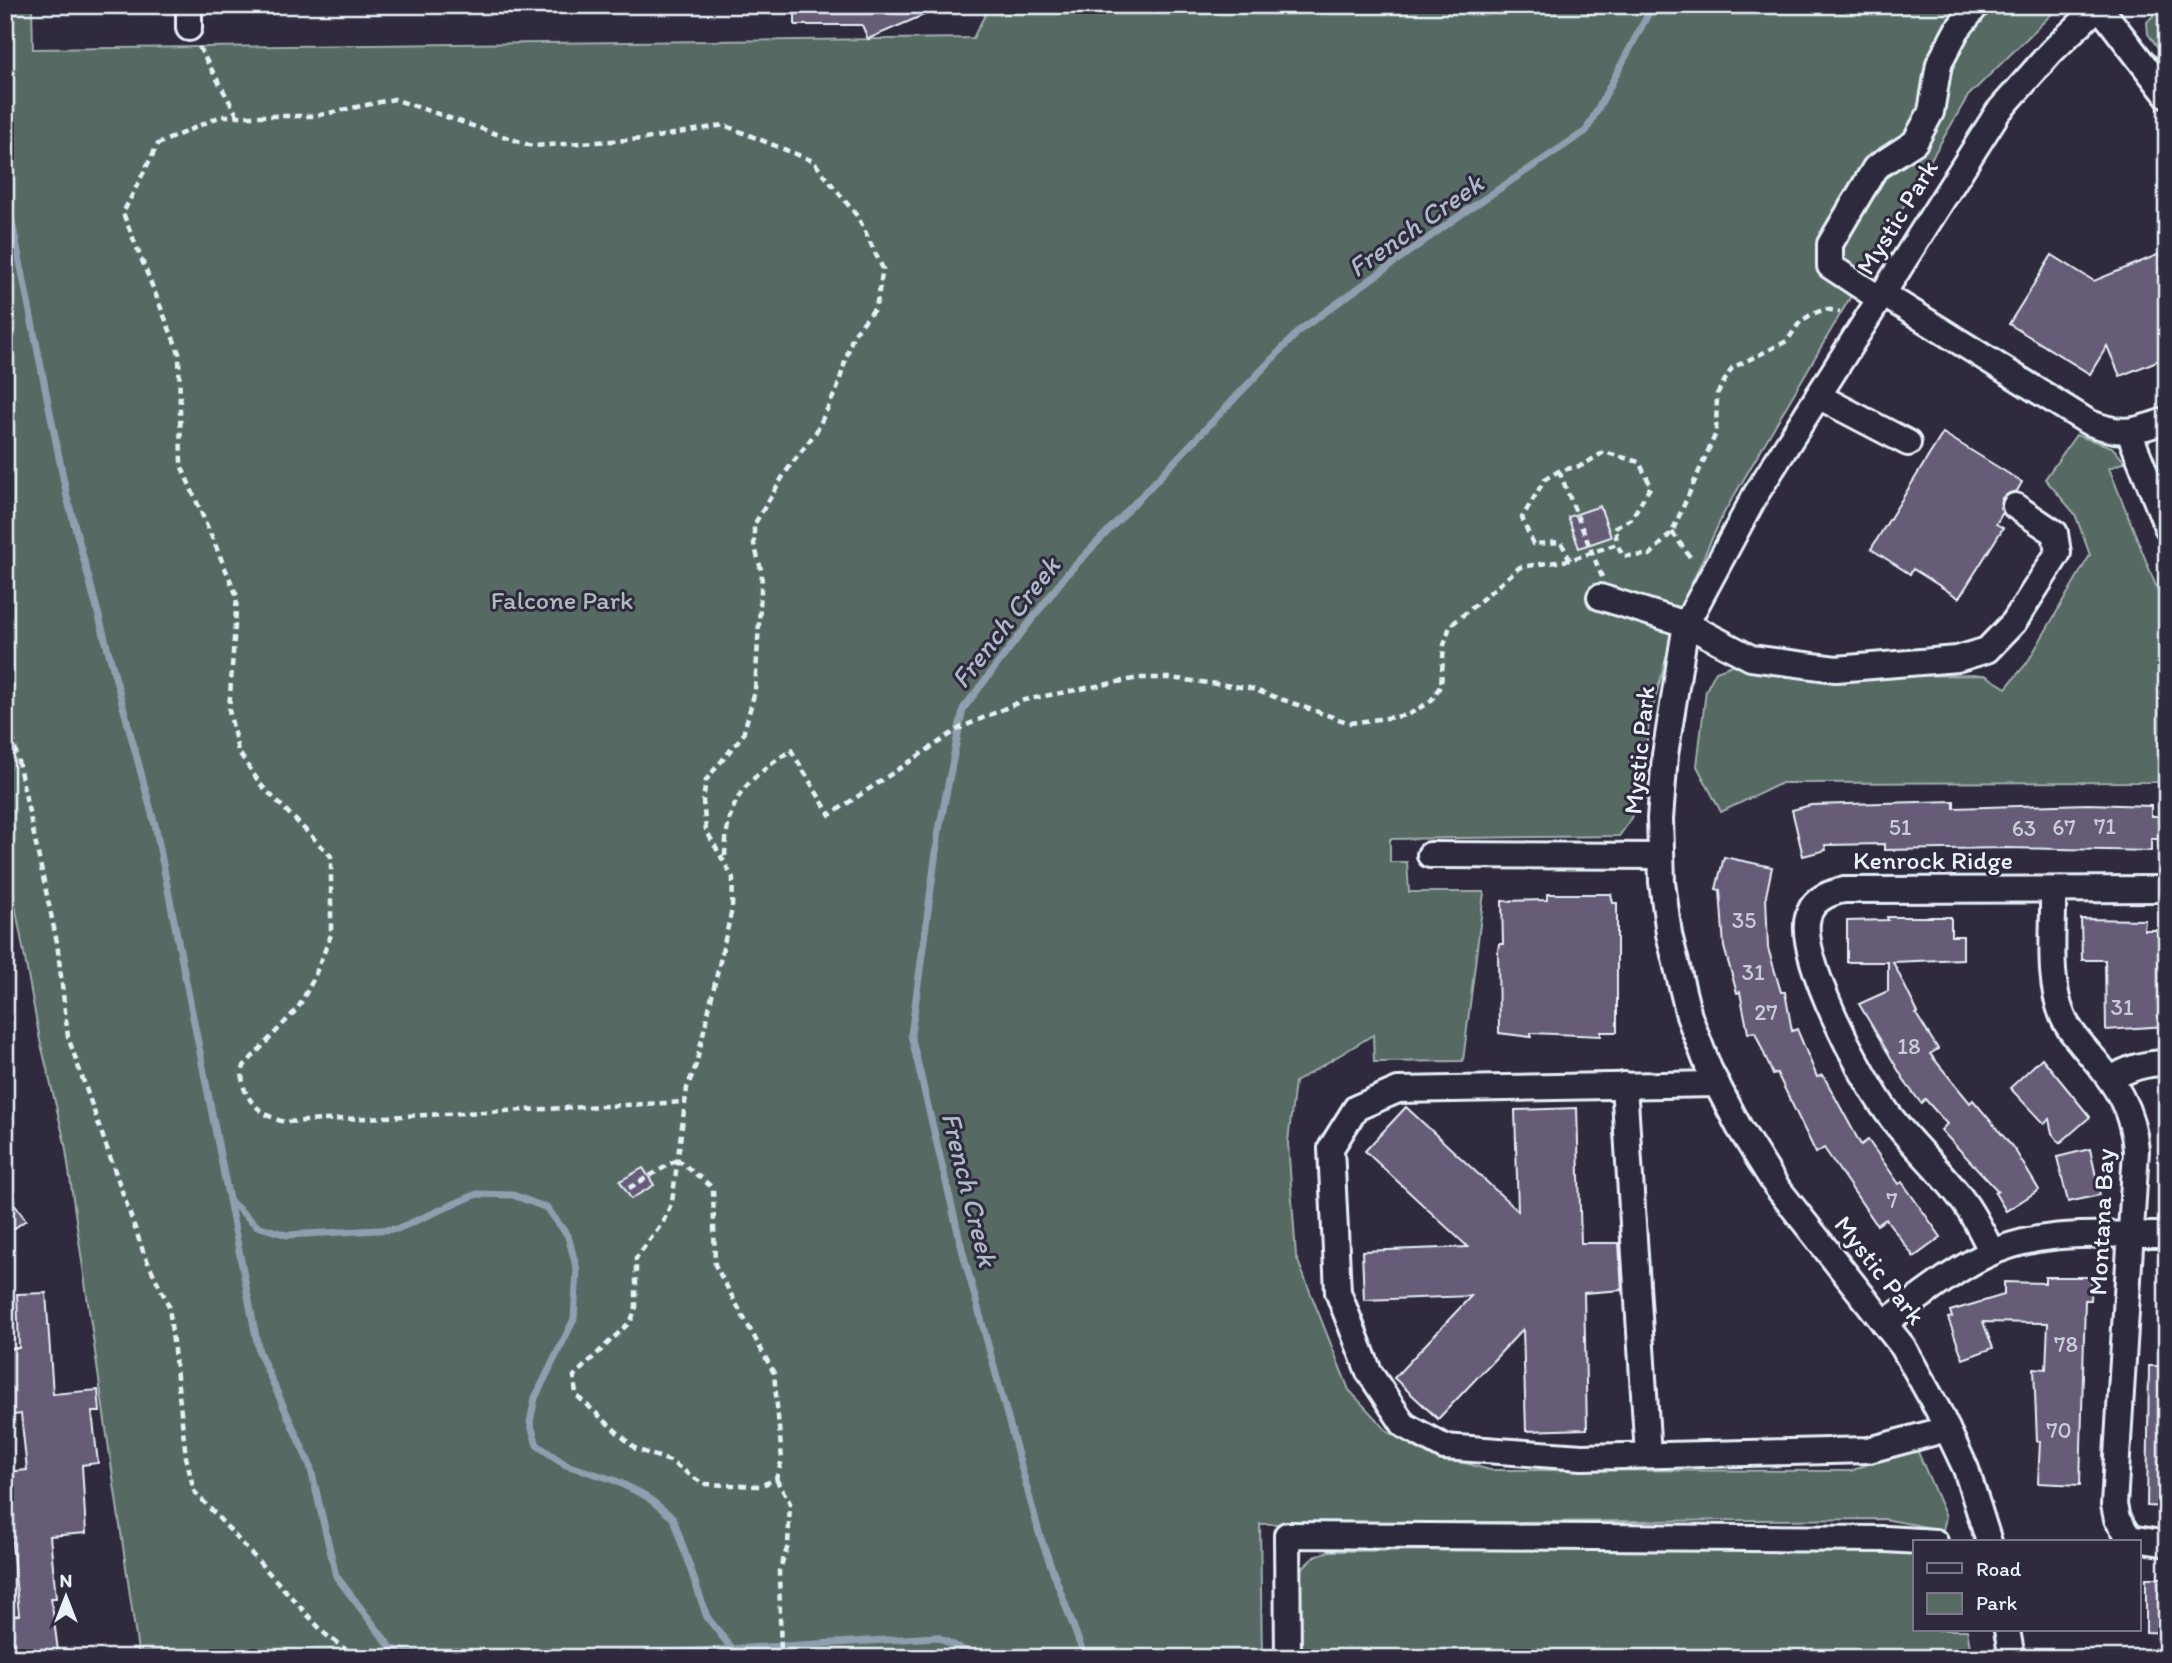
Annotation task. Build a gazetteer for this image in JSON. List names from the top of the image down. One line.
{"streets":{"street":["Mystic Park","Kenrock Ridge","Montana Bay"]},"crossings":[["Kenrock Ridge","Montana Bay"]],"water":["French Creek"],"parks":["Falcone Park"],"house_numbers":["71","51","67","63","35","31","31","27","18","7","78","70"],"legend":["Road","Park"],"north":"top"}
